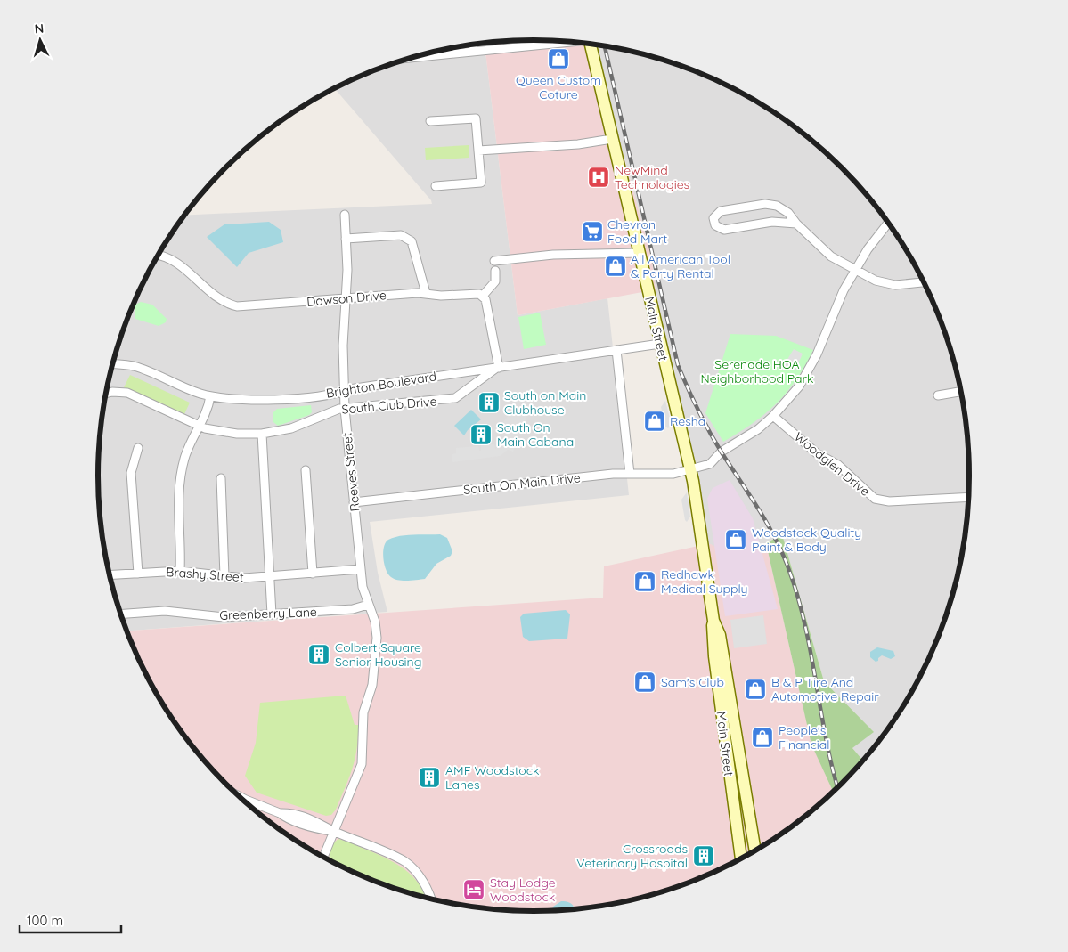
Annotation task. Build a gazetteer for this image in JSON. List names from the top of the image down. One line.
{"streets":{"main road":["Main Street"],"street":["Dawson Drive","Brighton Boulevard","South Club Drive","Woodglen Drive","Reeves Street","South On Main Drive","Brashy Street","Greenberry Lane"]},"crossings":[["Dawson Drive","Reeves Street"],["Main Street","Brighton Boulevard"],["Main Street","South On Main Drive"],["Brighton Boulevard","South Club Drive"],["Brighton Boulevard","Reeves Street"],["South Club Drive","Reeves Street"],["Woodglen Drive","South On Main Drive"],["Reeves Street","South On Main Drive"],["Reeves Street","Brashy Street"],["Reeves Street","Greenberry Lane"]],"parks":["Serenade HOA Neighborhood Park"],"places":{"shop":["Queen Custom Coture","All American Tool & Party Rental","Resha","Woodstock Quality Paint & Body","Redhawk Medical Supply","Sam's Club","B & P Tire And Automotive Repair","People's Financial"],"hospital":["NewMind Technologies"],"supermarket":["Chevron Food Mart"],"building":["South on Main Clubhouse","South On Main Cabana","Colbert Square Senior Housing","AMF Woodstock Lanes","Crossroads Veterinary Hospital"],"hotel":["Stay Lodge Woodstock"]},"scale_bar":"100 m","north":"top"}
